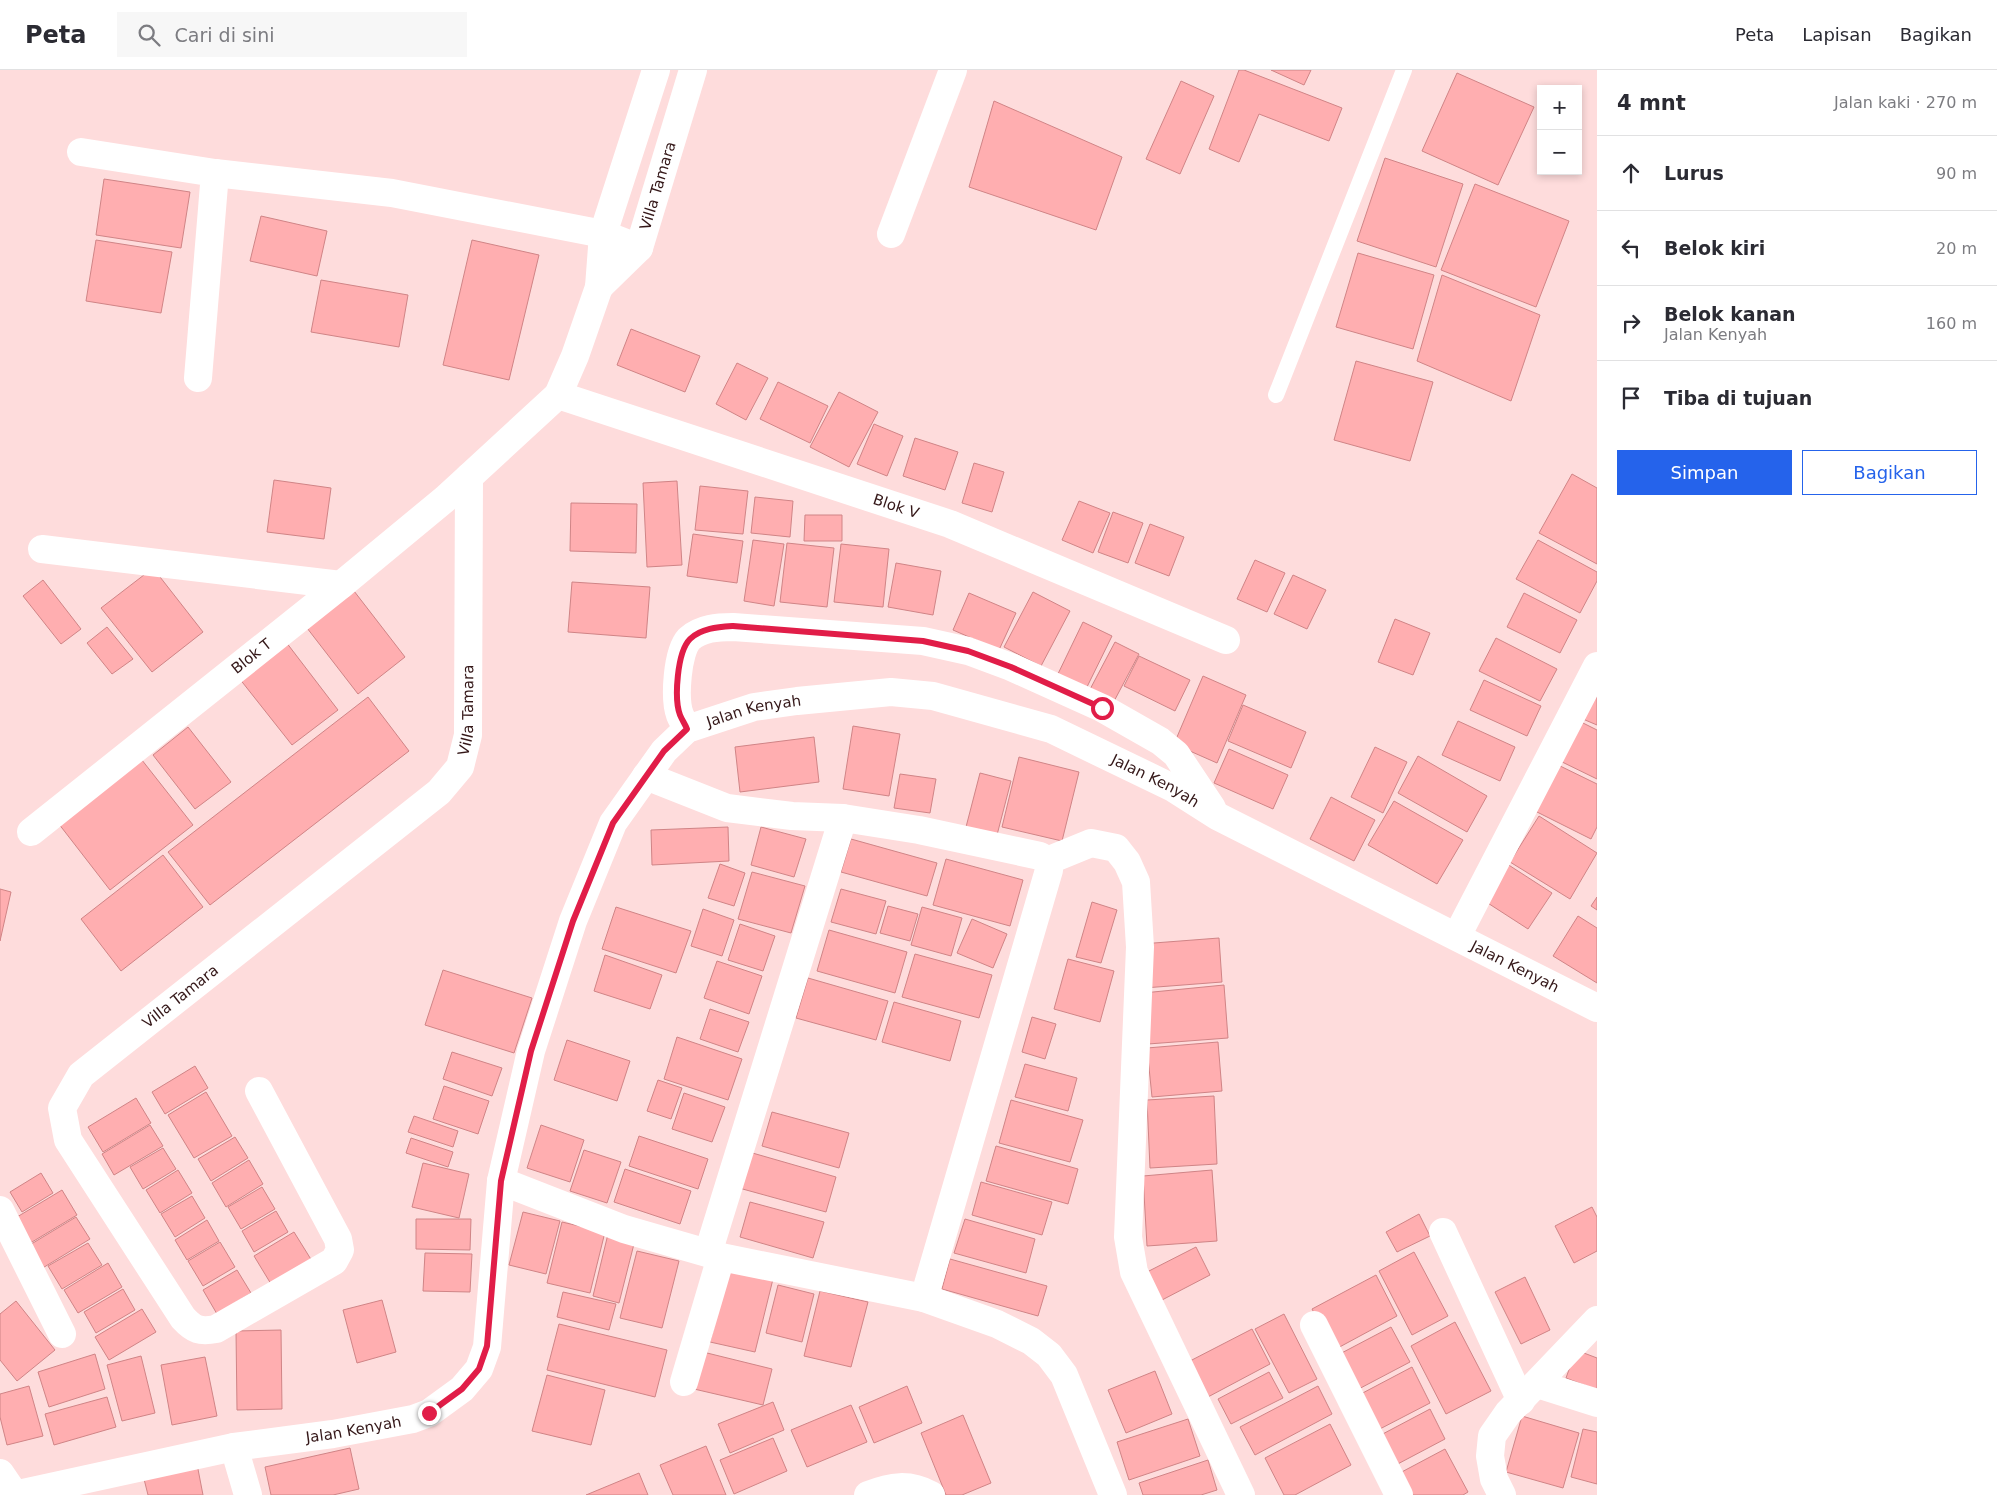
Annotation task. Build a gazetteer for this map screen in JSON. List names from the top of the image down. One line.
{"streets":{"street":["Villa Tamara","Blok V","Blok T","Jalan Kenyah"]},"crossings":[["Villa Tamara","Blok T"]],"page":{"header":"Peta","search":"Cari di sini","nav":["Peta","Lapisan","Bagikan"],"heading":["4 mnt","Jalan kaki · 270 m"],"map_buttons":["+","−"],"list":[["Lurus","90 m"],["Belok kiri","20 m"],["Belok kanan","Jalan Kenyah","160 m"],"Tiba di tujuan"],"buttons":["Simpan","Bagikan"]}}
